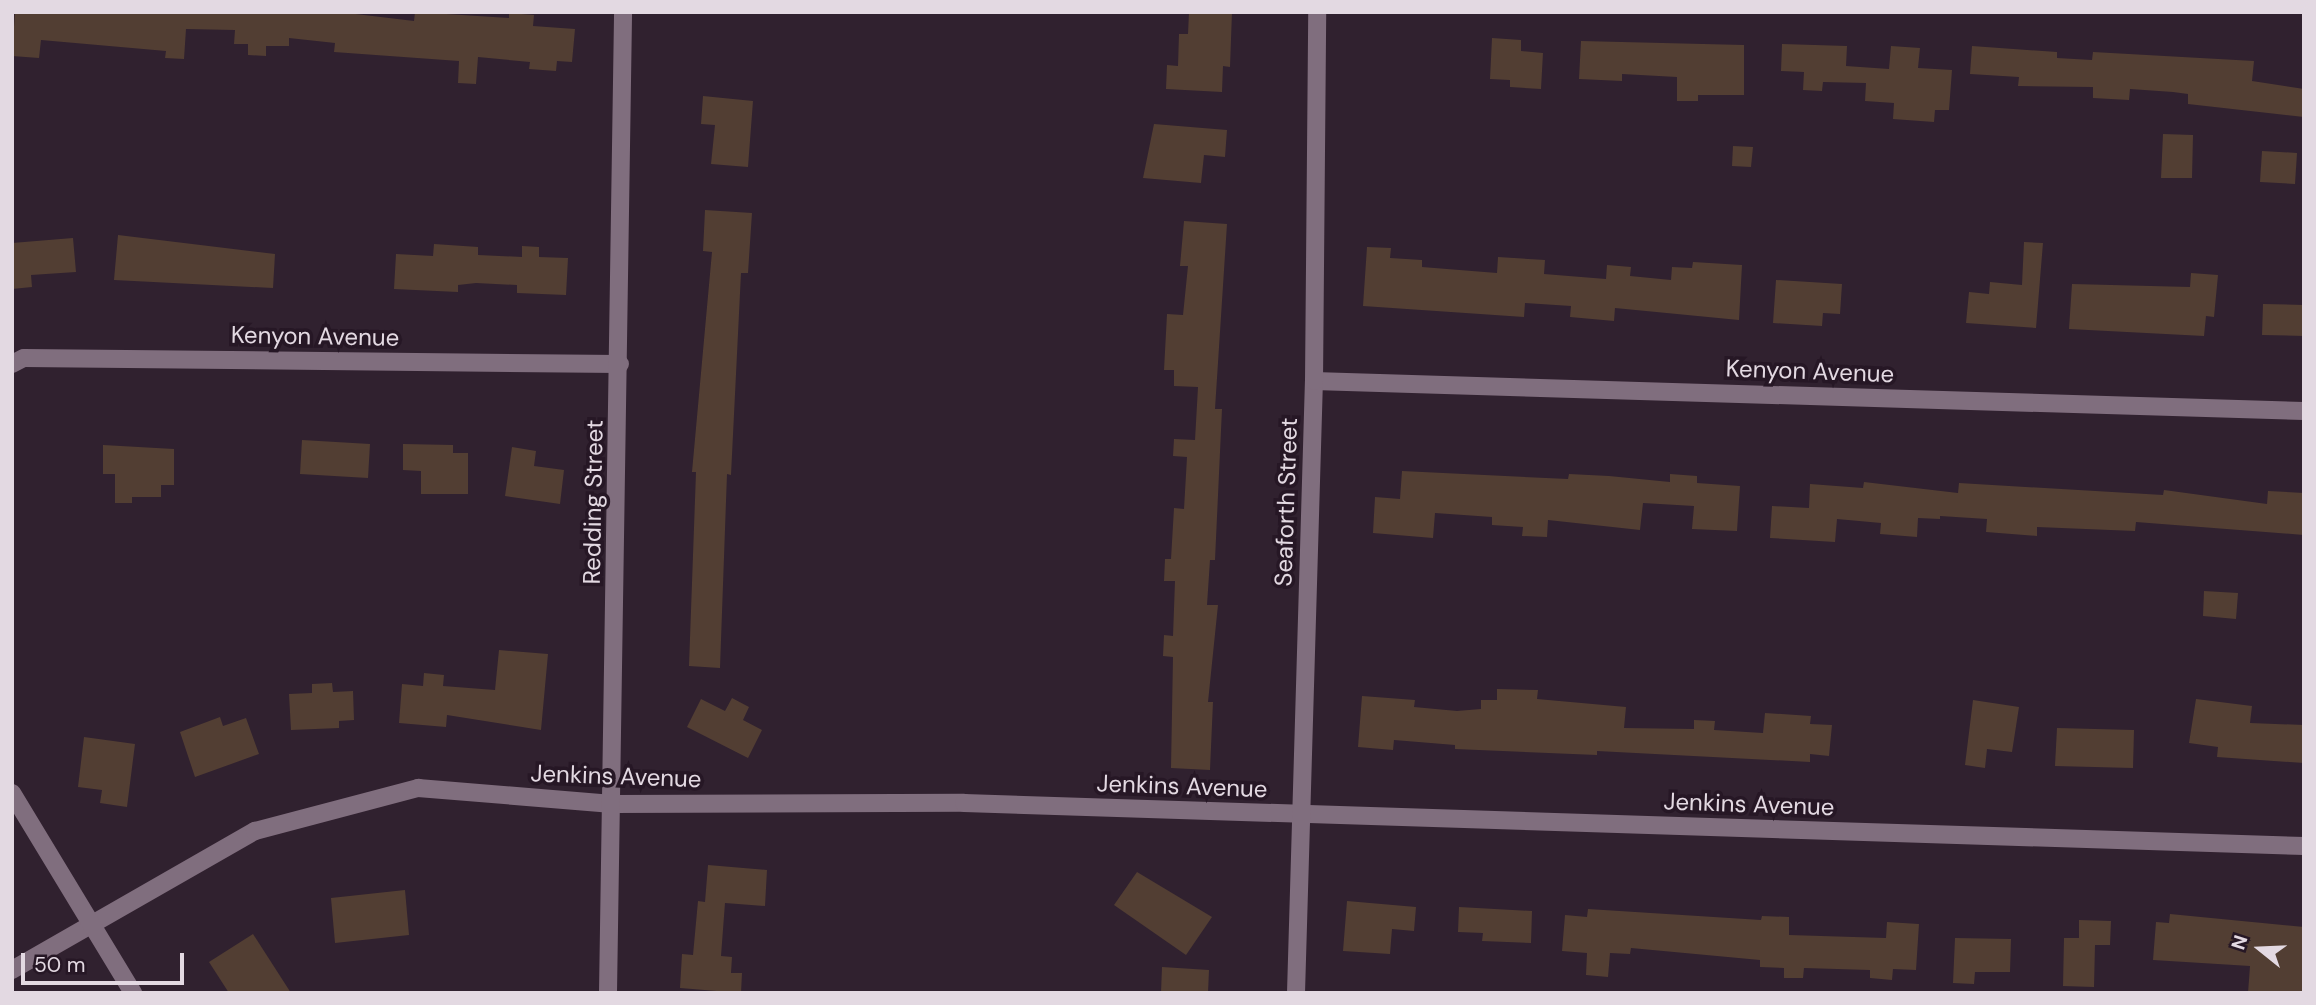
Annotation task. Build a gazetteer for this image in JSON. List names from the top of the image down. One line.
{"streets":{"street":["Kenyon Avenue","Redding Street","Seaforth Street","Jenkins Avenue"]},"crossings":[["Kenyon Avenue","Redding Street"],["Kenyon Avenue","Seaforth Street"],["Redding Street","Jenkins Avenue"],["Seaforth Street","Jenkins Avenue"]],"scale_bar":"50 m","north":"left"}
